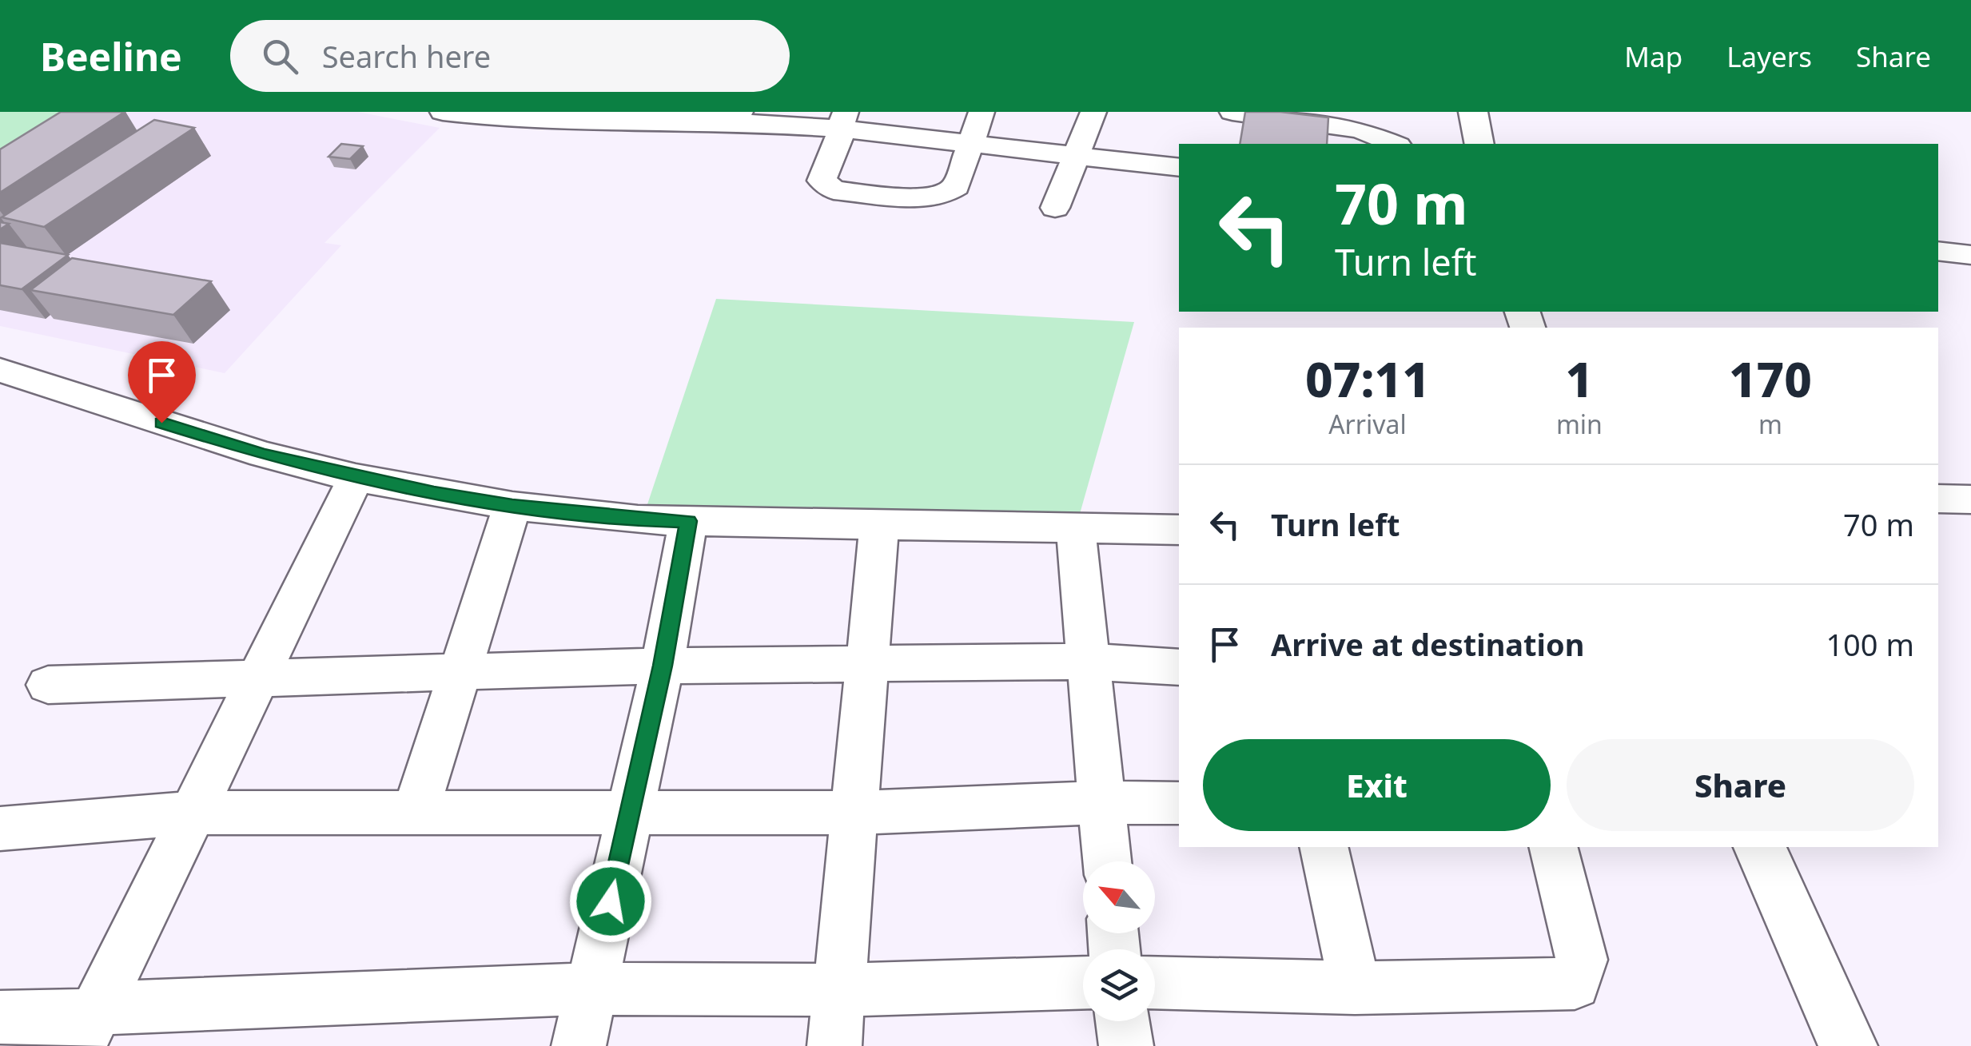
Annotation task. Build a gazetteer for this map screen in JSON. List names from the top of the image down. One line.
{"north":"top left","page":{"header":"Beeline","search":"Search here","nav":["Map","Layers","Share"],"turn":["70 m","Turn left"],"eta":["07:11","Arrival","1","min","170","m"],"list":[{"name":"Turn left","value":"70 m"},{"name":"Arrive at destination","value":"100 m"}],"buttons":["Exit","Share"]}}
